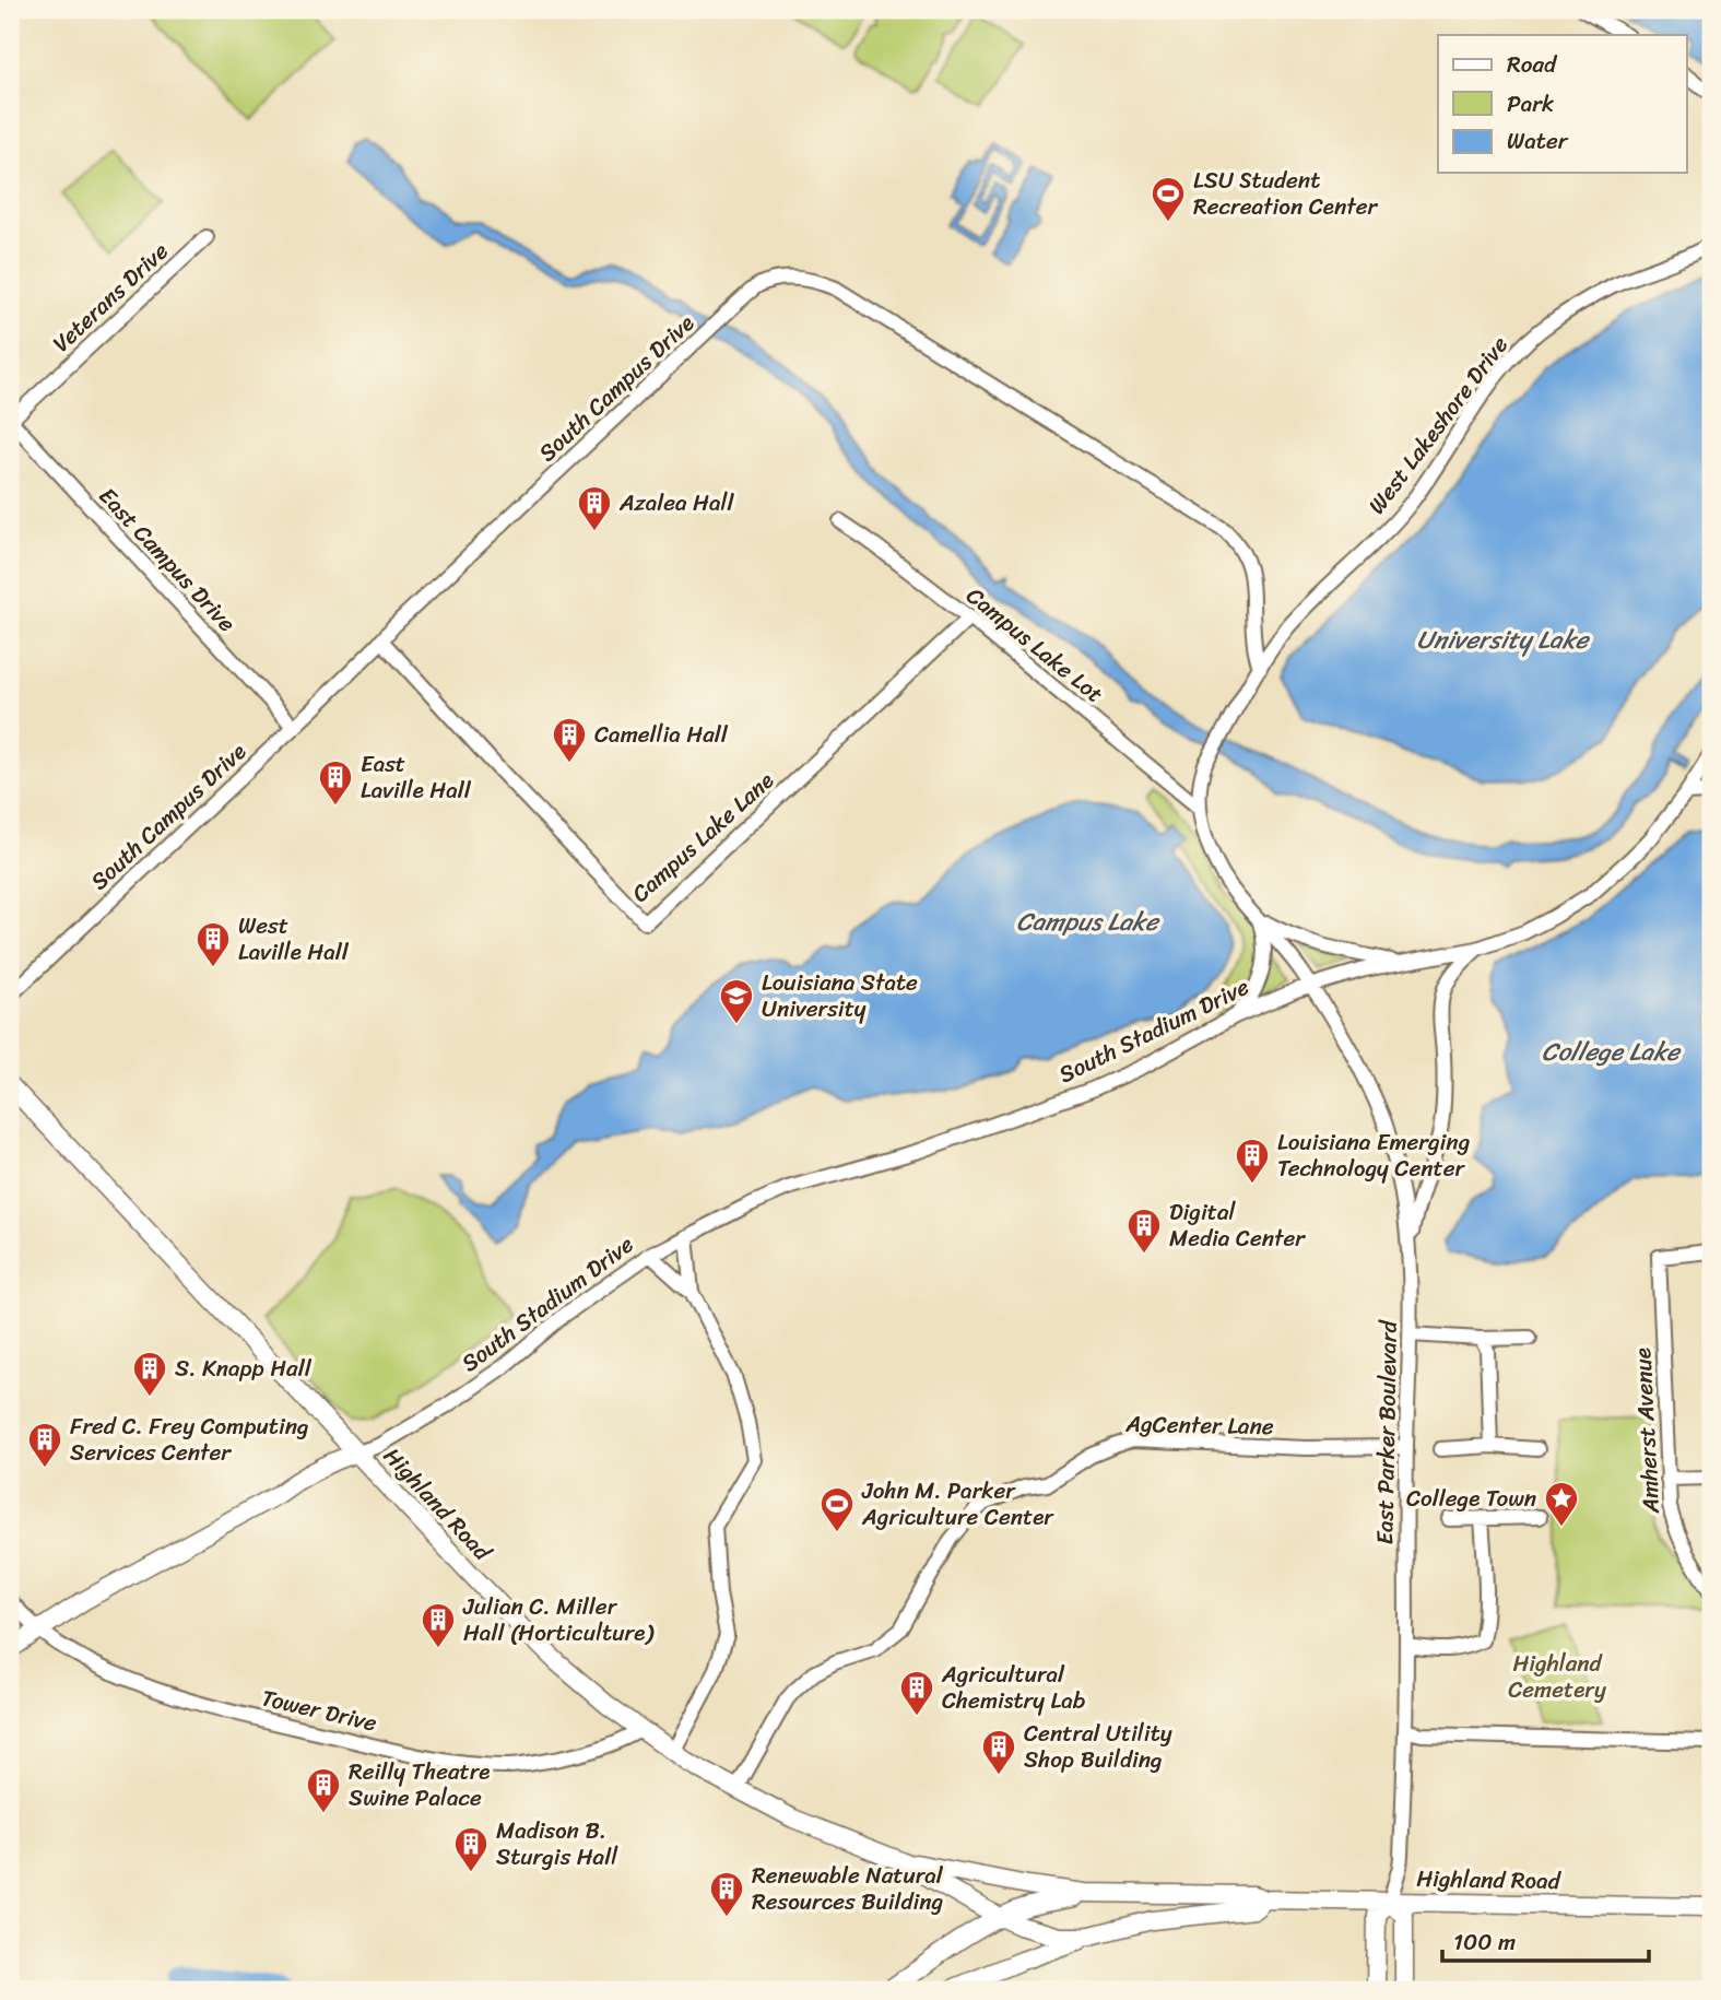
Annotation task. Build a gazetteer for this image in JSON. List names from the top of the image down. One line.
{"streets":{"street":["Veterans Drive","South Campus Drive","West Lakeshore Drive","East Campus Drive","Campus Lake Lot","Campus Lake Lane","South Stadium Drive","AgCenter Lane","Amherst Avenue","East Parker Boulevard","Highland Road","Tower Drive"]},"crossings":[["Veterans Drive","East Campus Drive"],["South Campus Drive","West Lakeshore Drive"],["South Campus Drive","East Campus Drive"],["South Campus Drive","Campus Lake Lane"],["West Lakeshore Drive","Campus Lake Lot"],["West Lakeshore Drive","South Stadium Drive"],["West Lakeshore Drive","East Parker Boulevard"],["Campus Lake Lot","Campus Lake Lane"],["South Stadium Drive","East Parker Boulevard"],["South Stadium Drive","Highland Road"],["South Stadium Drive","Tower Drive"],["AgCenter Lane","East Parker Boulevard"],["AgCenter Lane","Highland Road"],["East Parker Boulevard","Highland Road"],["Highland Road","Tower Drive"]],"water":["University Lake","Campus Lake","College Lake"],"parks":["Highland Cemetery"],"places":{"sports":["LSU Student Recreation Center","John M. Parker Agriculture Center"],"building":["Azalea Hall","Camellia Hall","East Laville Hall","West Laville Hall","Louisiana Emerging Technology Center","Digital Media Center","S. Knapp Hall","Fred C. Frey Computing Services Center","Julian C. Miller Hall (Horticulture)","Agricultural Chemistry Lab","Central Utility Shop Building","Reilly Theatre Swine Palace","Madison B. Sturgis Hall","Renewable Natural Resources Building"],"school or university":["Louisiana State University"],"place":["College Town"]},"legend":["Road","Park","Water"],"scale_bar":"100 m"}
